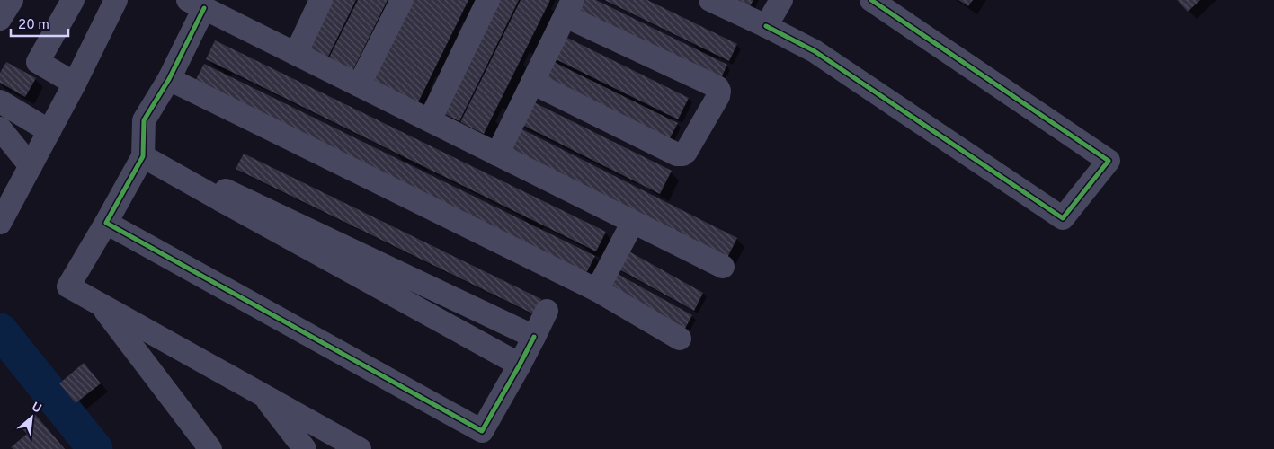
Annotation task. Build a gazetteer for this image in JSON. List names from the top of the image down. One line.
{"scale_bar":"20 m","north":"top right"}
